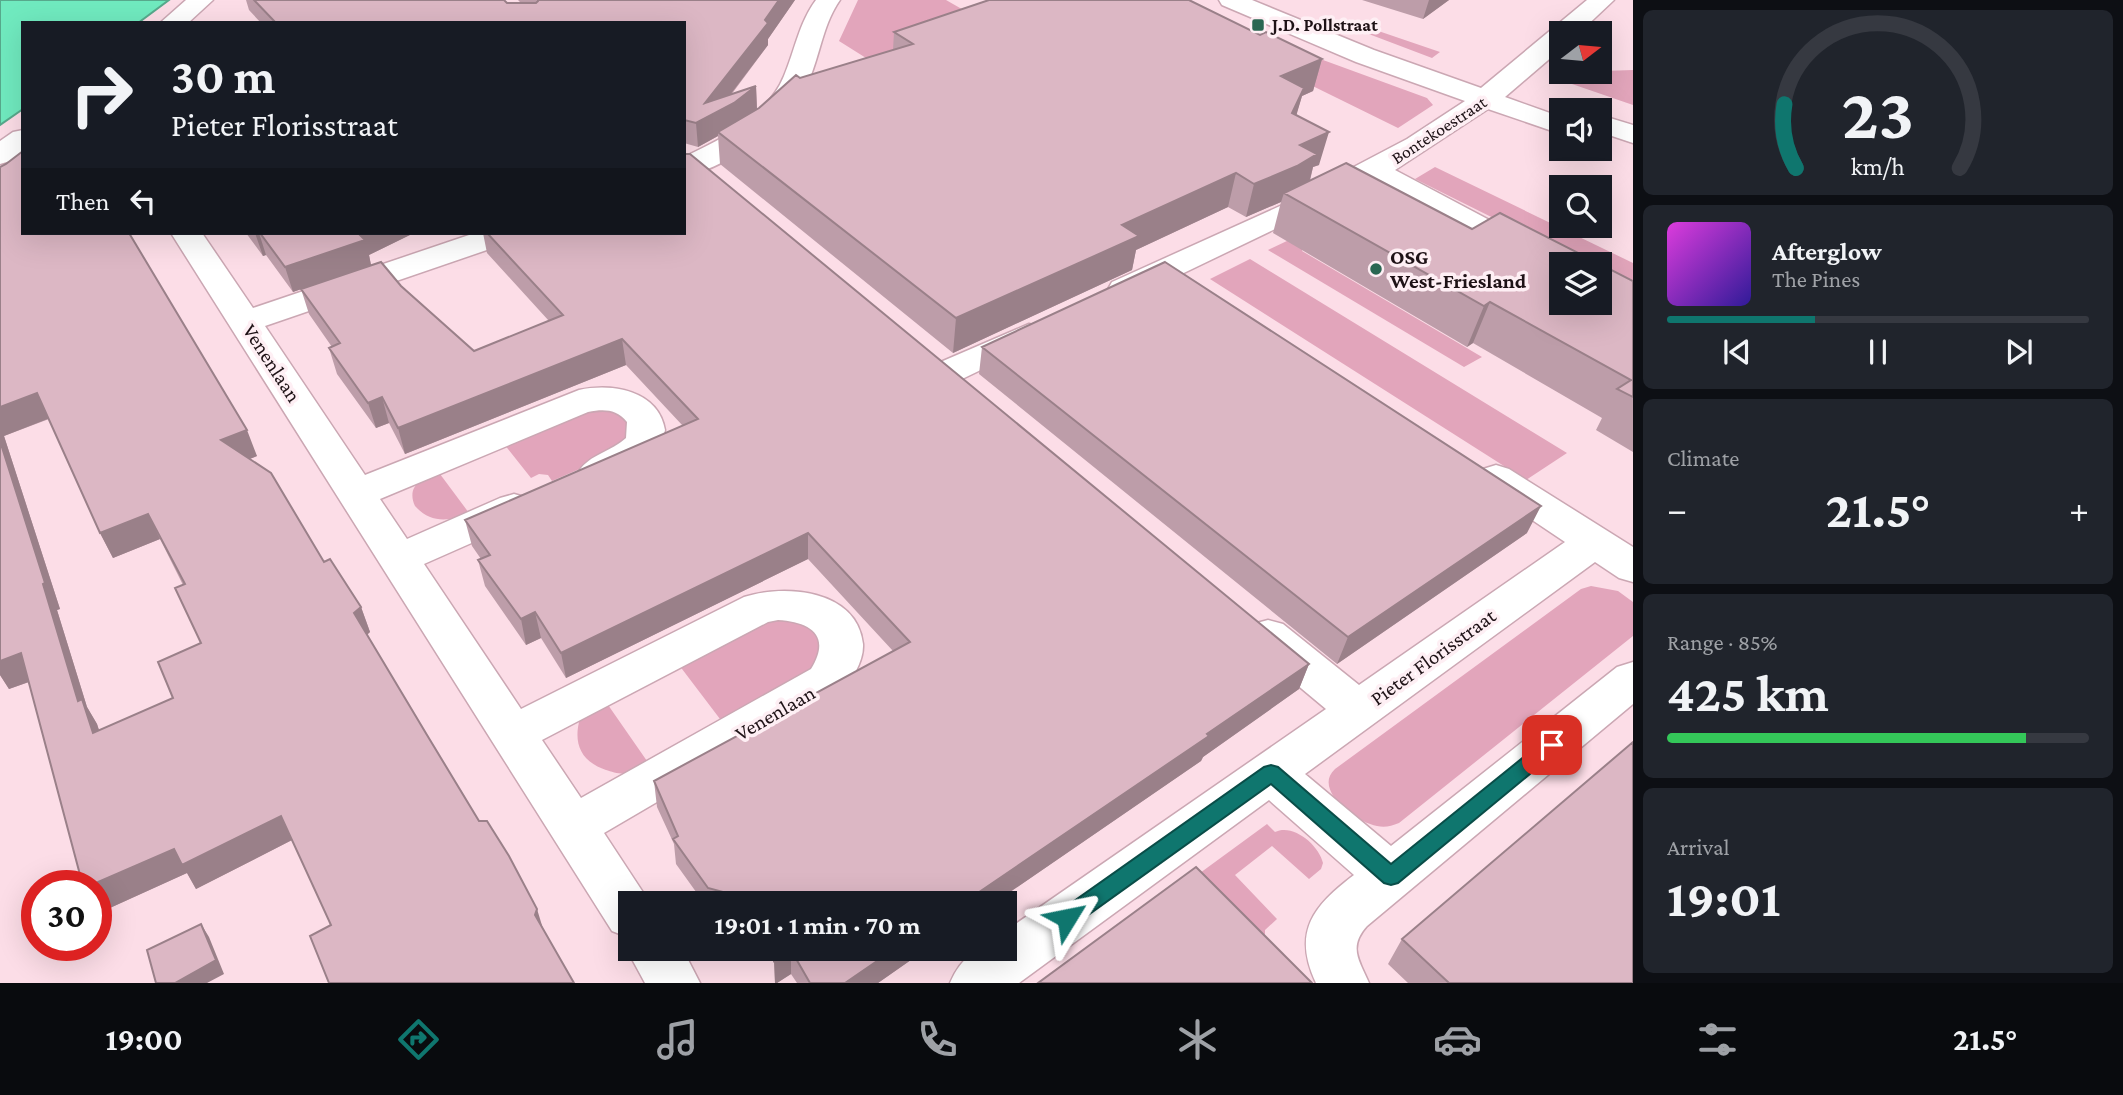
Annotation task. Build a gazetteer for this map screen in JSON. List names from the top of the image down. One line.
{"streets":{"street":["Bontekoestraat","Venenlaan","Pieter Florisstraat"]},"places":{"transit":["J.D. Pollstraat"],"other":["OSG West-Friesland"]},"north":"right","page":{"turn":["30 m","Pieter Florisstraat"],"then":"Then","song":["Afterglow","The Pines"],"tile":["Climate",["Range · 85%","425 km"],["Arrival","19:01"]],"heat":["−","21.5°","+"],"limit":"30","trip":"19:01 · 1 min · 70 m","tabs":["19:00","21.5°"],"gauge":["23","km/h"]}}
